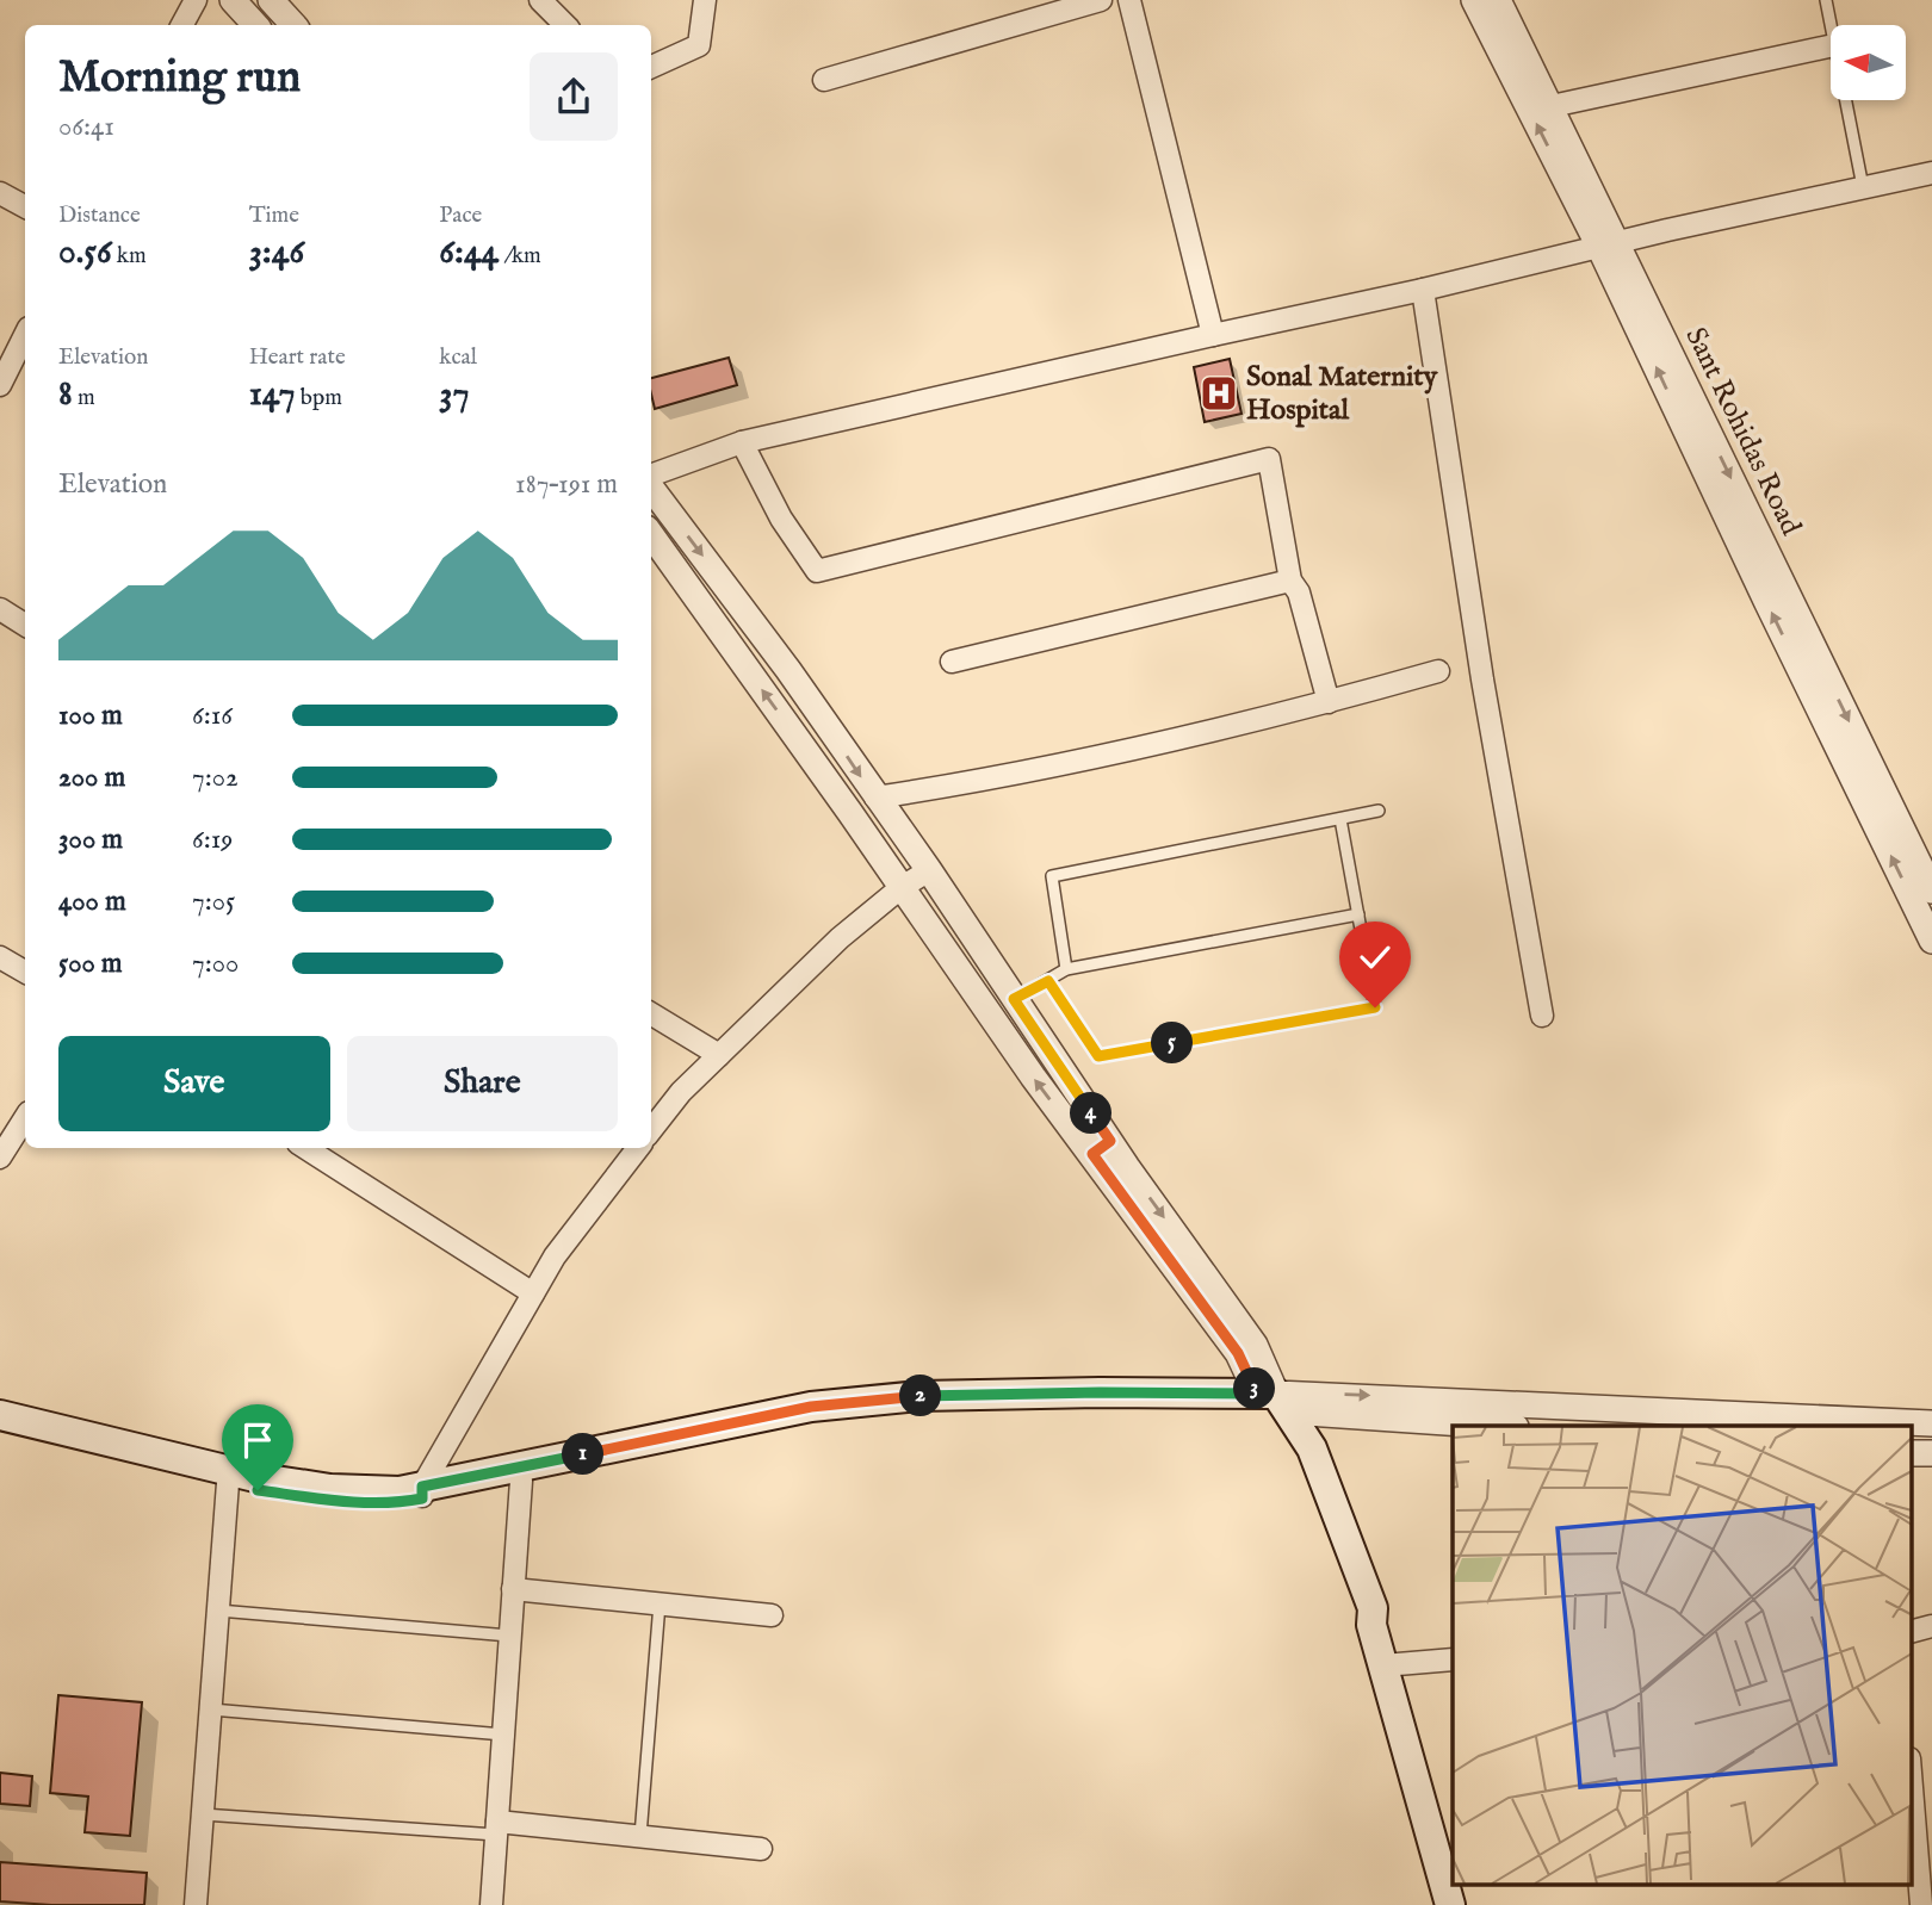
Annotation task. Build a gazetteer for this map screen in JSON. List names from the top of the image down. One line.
{"streets":{"street":["Sant Rohidas Road"]},"places":{"hospital":["Sonal Maternity Hospital"]},"north":"left","page":{"heading":["Morning run","06:41"],"stats":[["Distance","0.56 km"],["Time","3:46"],["Pace","6:44 /km"],["Elevation","8 m"],["Heart rate","147 bpm"],["kcal","37"]],"chart":["Elevation","187–191 m"],"list":[{"name":"100 m","note":"6:16"},{"name":"200 m","note":"7:02"},{"name":"300 m","note":"6:19"},{"name":"400 m","note":"7:05"},{"name":"500 m","note":"7:00"}],"buttons":["Save","Share"],"pins":["5","4","3","2","1"]}}
